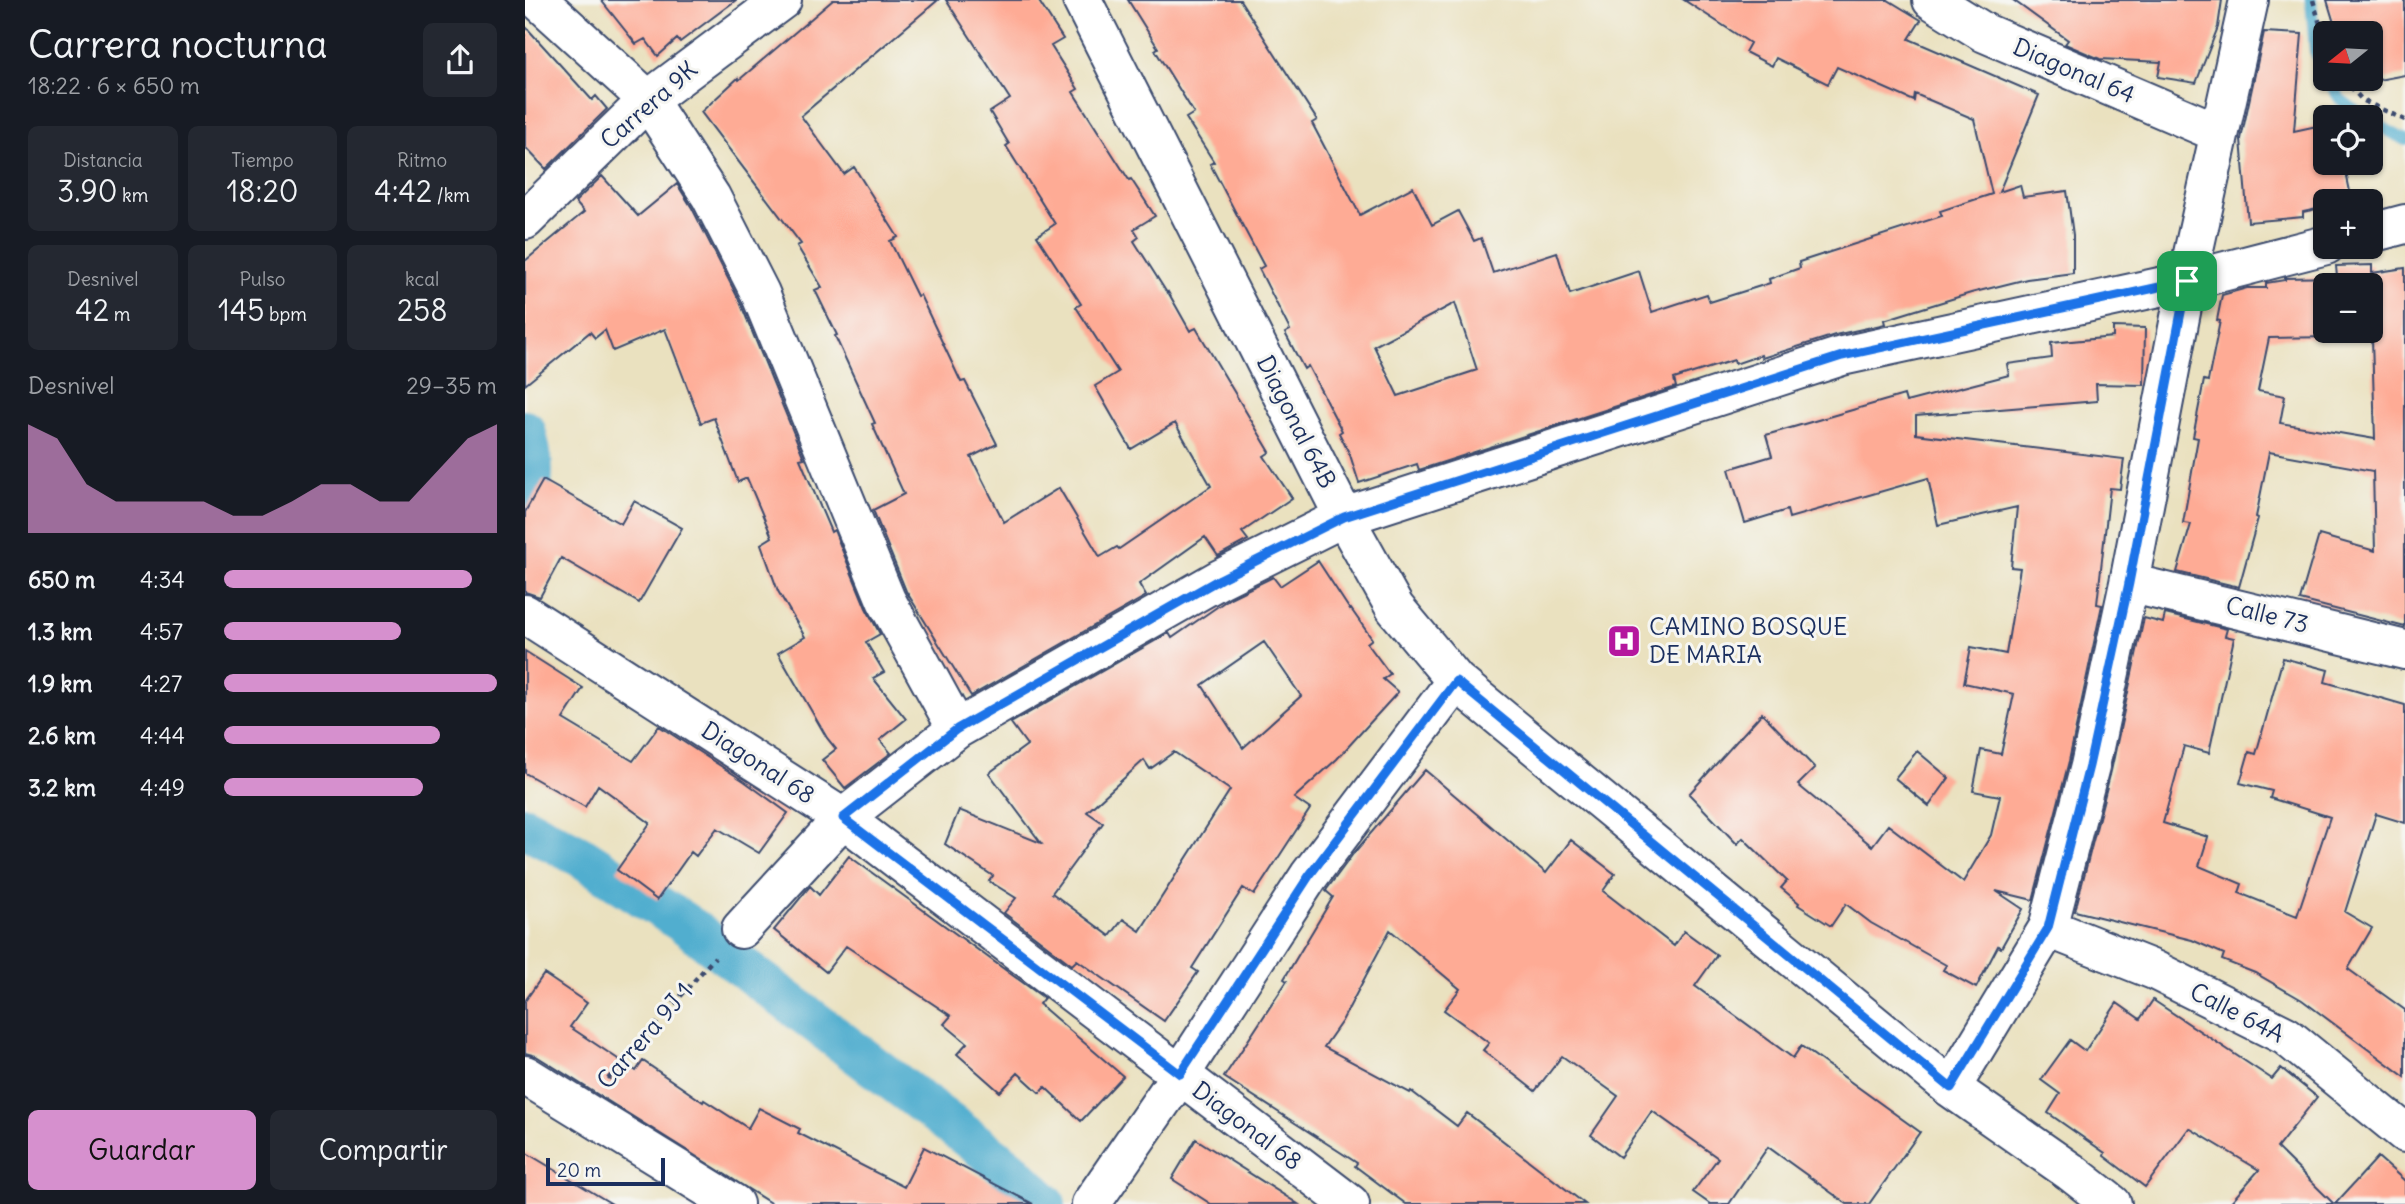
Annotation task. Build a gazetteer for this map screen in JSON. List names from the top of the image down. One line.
{"streets":{"street":["Diagonal 64","Carrera 9K","Diagonal 64B","Calle 73","Diagonal 68","Calle 64A"],"path":["Carrera 9J 1"]},"places":{"hospital":["CAMINO BOSQUE DE MARIA"]},"scale_bar":"20 m","north":"left","page":{"heading":["Carrera nocturna","18:22 · 6 × 650 m"],"map_buttons":["+","−"],"stats":[["Distancia","3.90 km"],["Tiempo","18:20"],["Ritmo","4:42 /km"],["Desnivel","42 m"],["Pulso","145 bpm"],["kcal","258"]],"chart":["Desnivel","29–35 m"],"list":[{"name":"650 m","note":"4:34"},{"name":"1.3 km","note":"4:57"},{"name":"1.9 km","note":"4:27"},{"name":"2.6 km","note":"4:44"},{"name":"3.2 km","note":"4:49"}],"buttons":["Guardar","Compartir"],"scale":"20 m"}}
